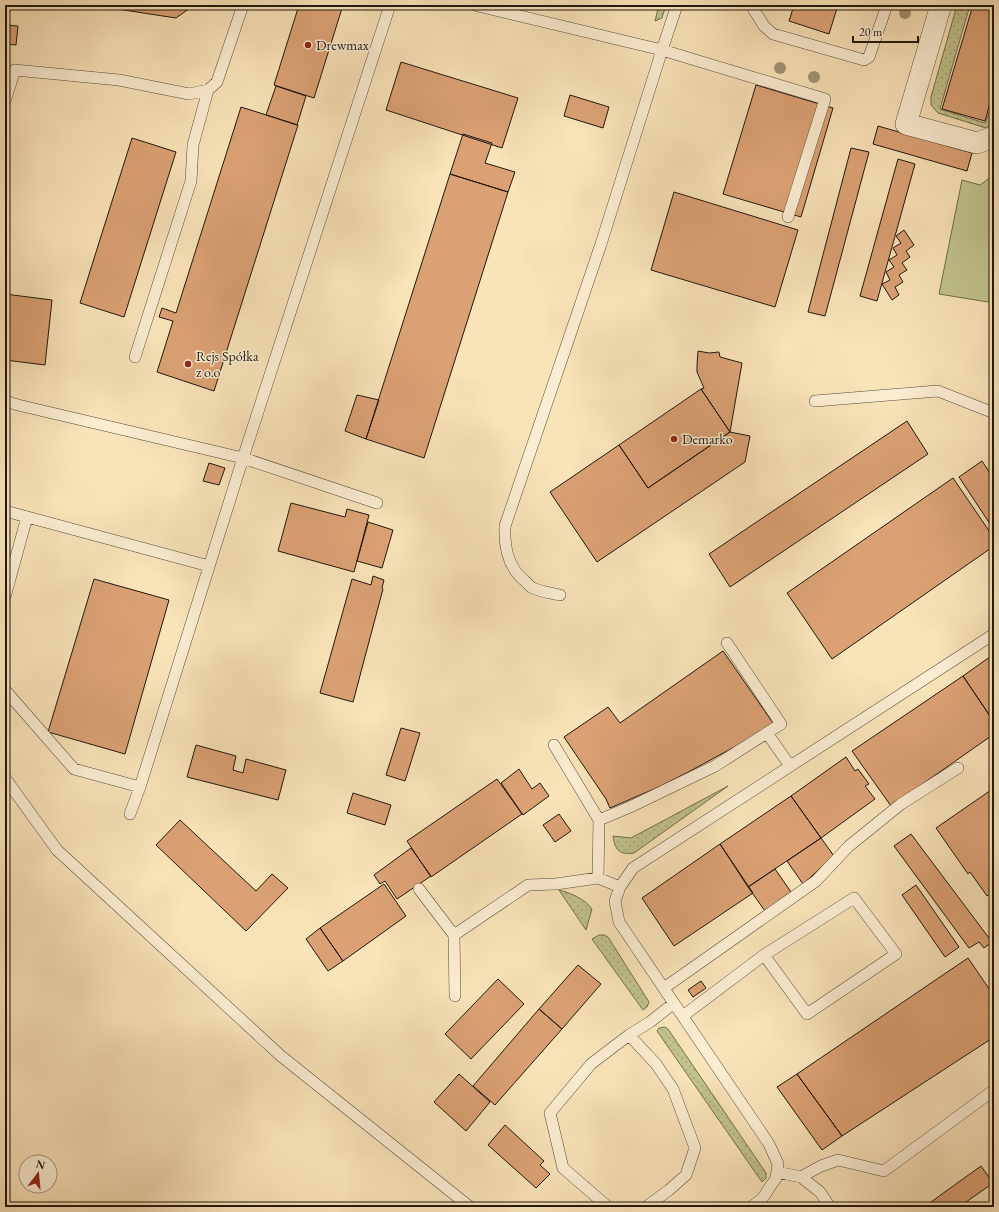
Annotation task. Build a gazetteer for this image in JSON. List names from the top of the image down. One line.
{"places":["Drewmax","Rejs Spółka z o.o","Demarko"],"scale_bar":"20 m","north":"top"}
